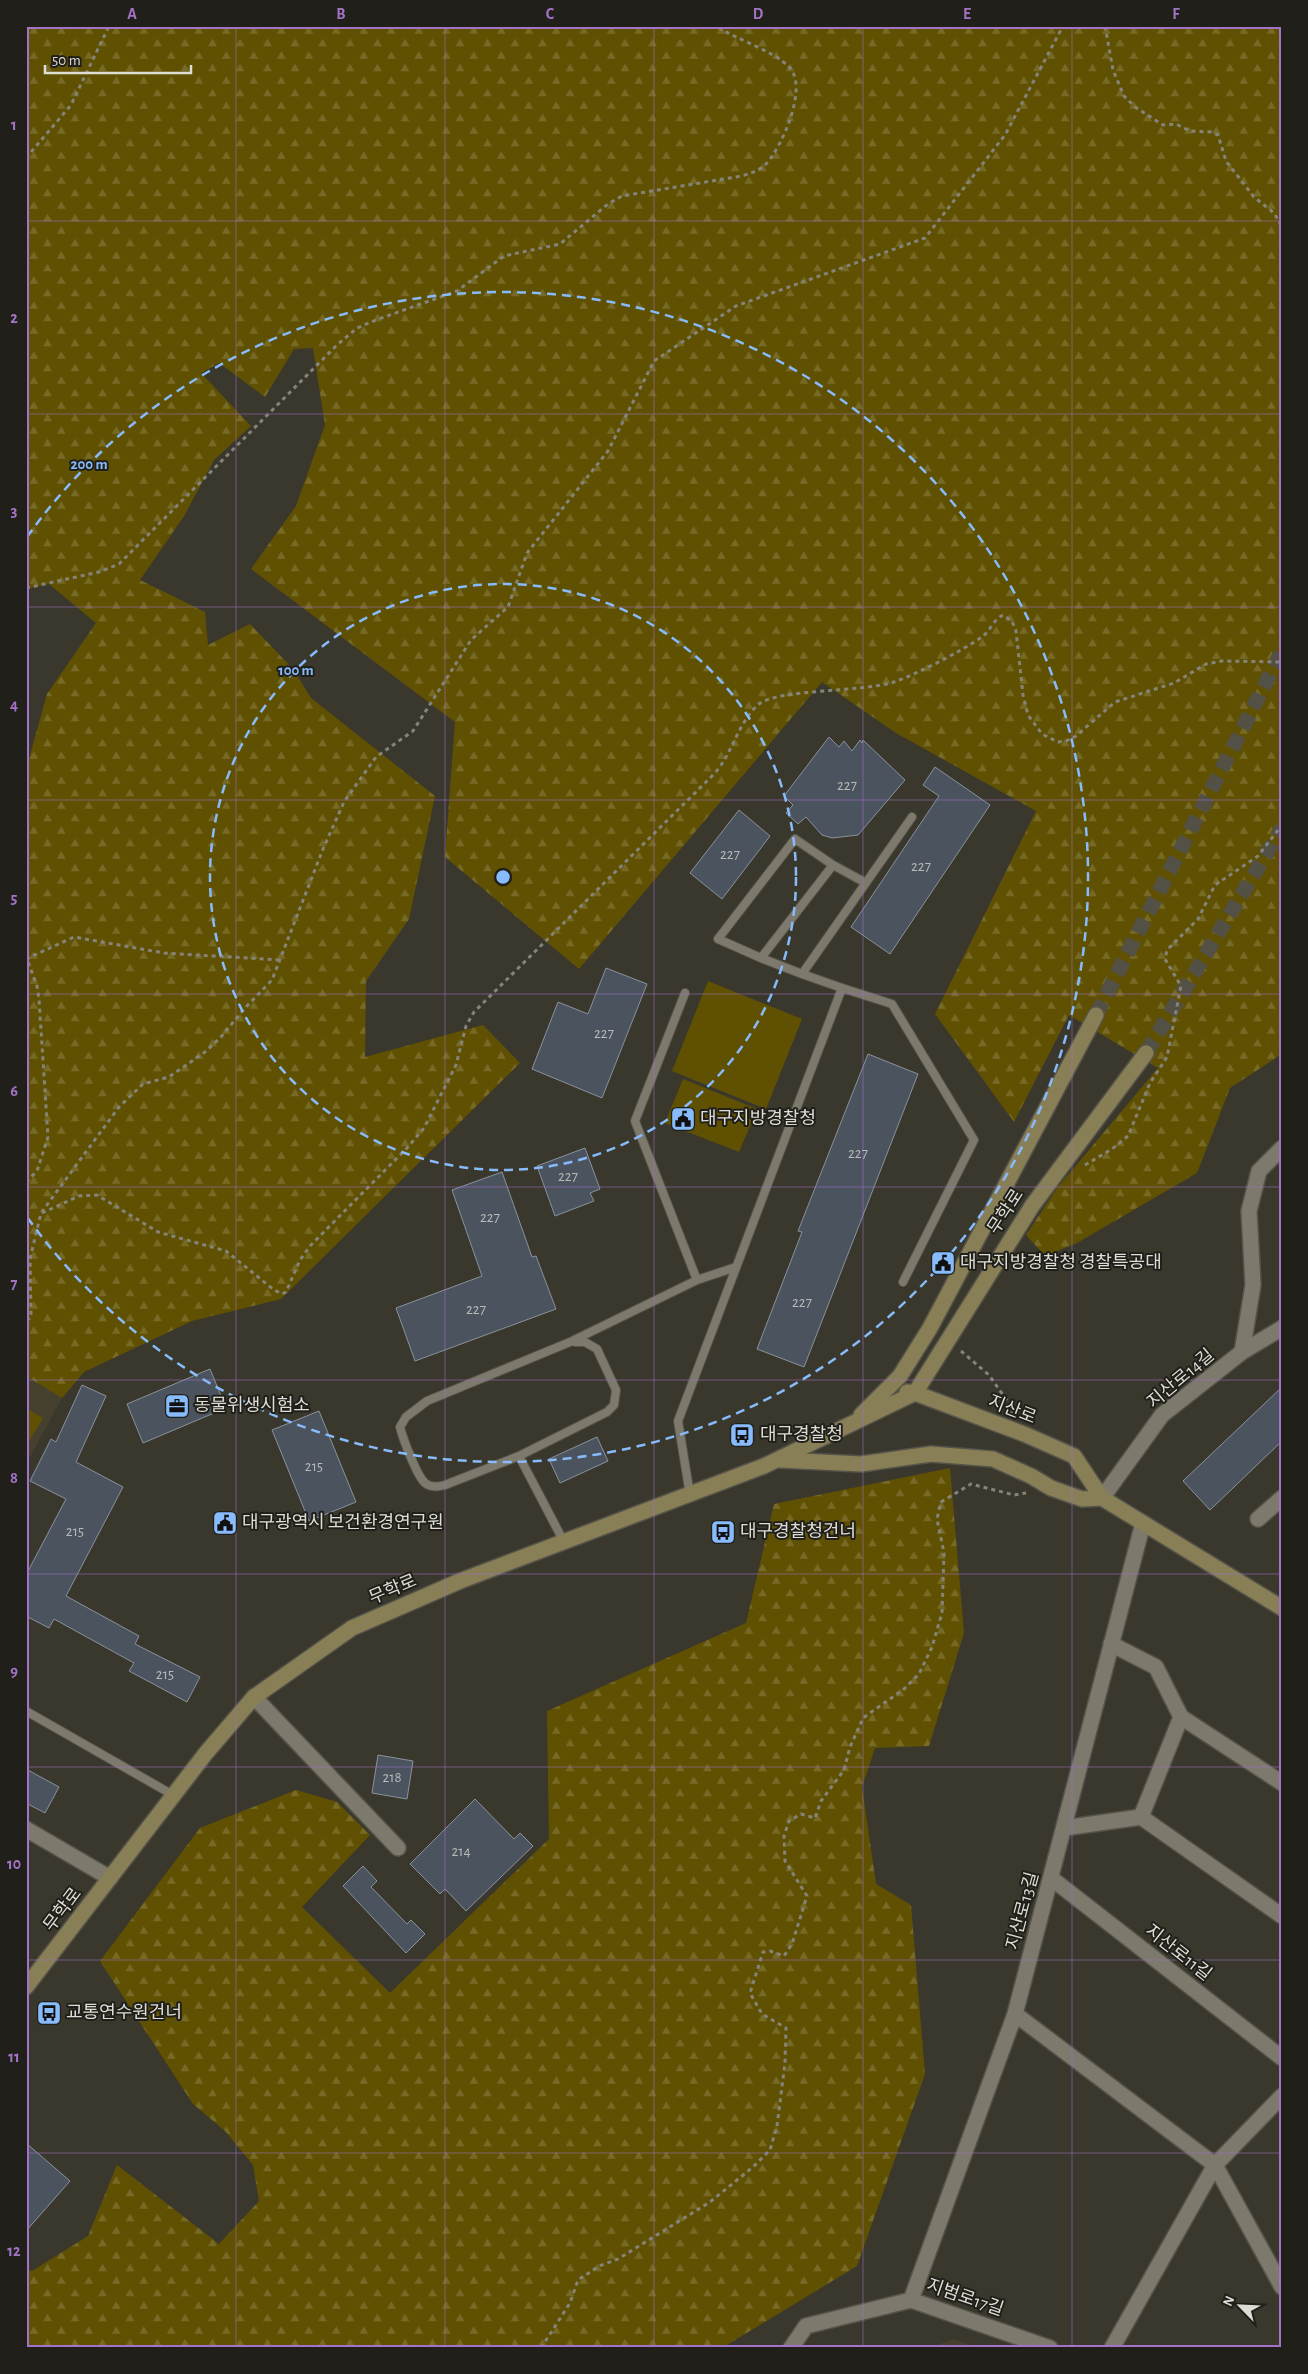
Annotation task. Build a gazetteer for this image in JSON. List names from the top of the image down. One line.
{"streets":{"main road":["무학로","지산로"],"street":["지산로14길","지산로13길","지산로11길","지범로17길"]},"crossings":[["무학로","지산로"],["지산로14길","지산로"],["지산로","지산로13길"],["지산로13길","지산로11길"],["지산로13길","지범로17길"]],"places":{"public building":["대구지방경찰청","대구지방경찰청 경찰특공대","대구광역시 보건환경연구원"],"office":["동물위생시험소"],"bus stop":["대구경찰청","대구경찰청건너","교통연수원건너"]},"house_numbers":["227","227","227","227","227","227","227","227","227","215","215","215","218","214"],"scale_bar":"50 m","north":"top left","grid":{"columns":["A","B","C","D","E","F"],"rows":["1","2","3","4","5","6","7","8","9","10","11","12"]},"rings":["200 m","100 m"]}
